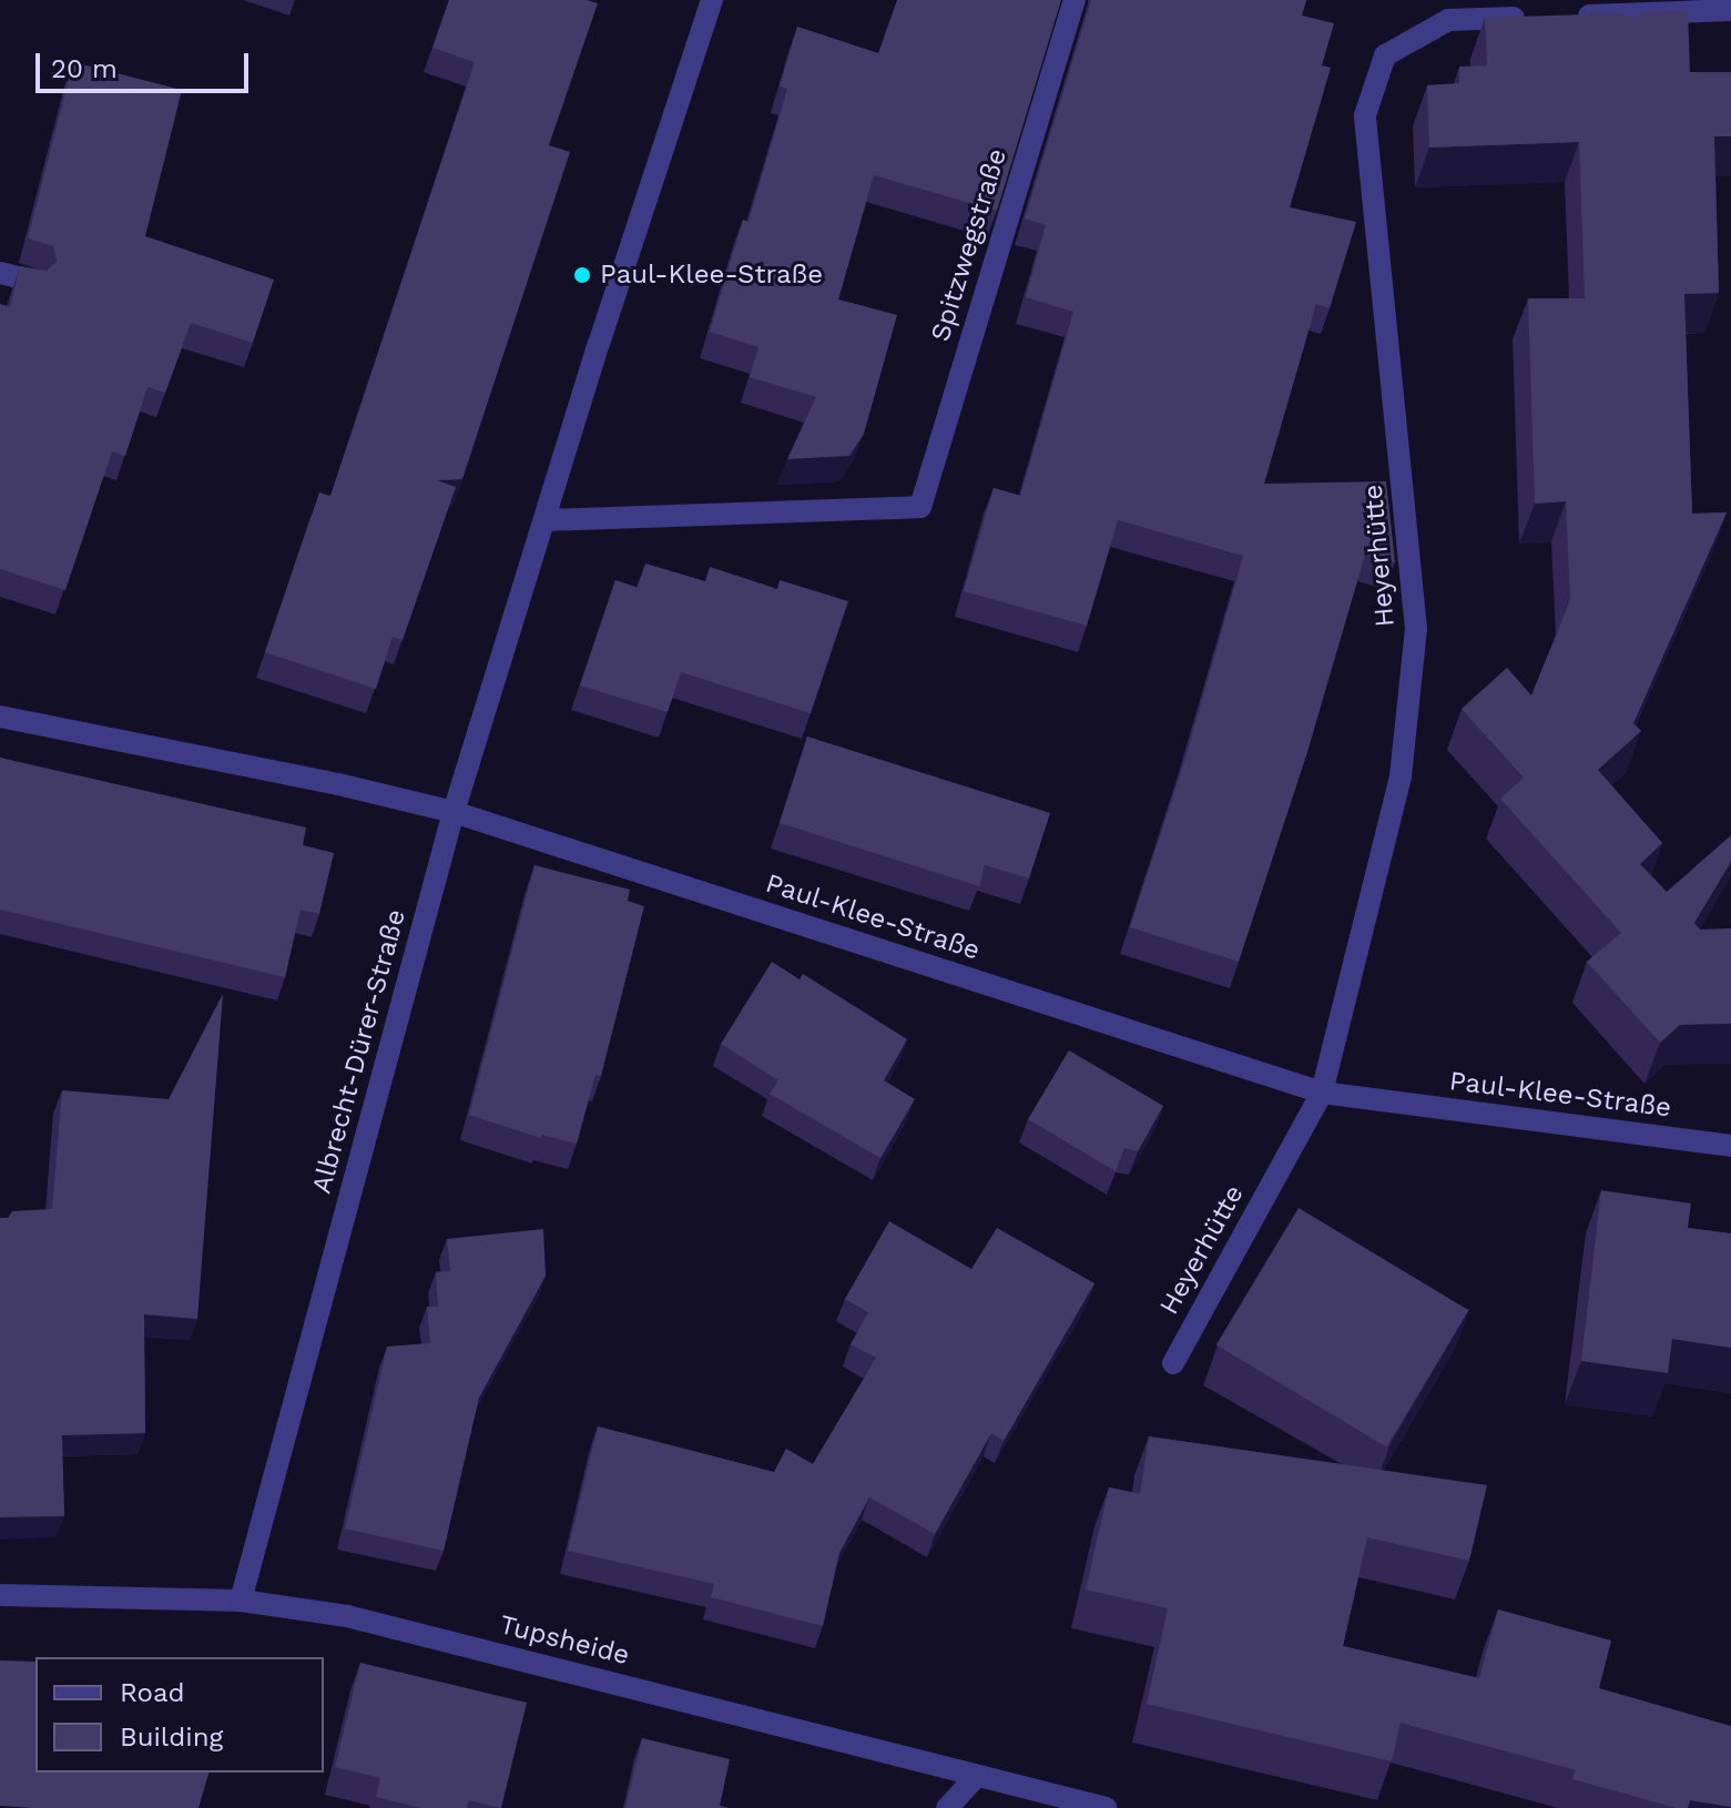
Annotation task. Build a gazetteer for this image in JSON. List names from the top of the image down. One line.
{"streets":{"street":["Spitzwegstraße","Heyerhütte","Paul-Klee-Straße","Albrecht-Dürer-Straße","Tupsheide"]},"crossings":[["Spitzwegstraße","Albrecht-Dürer-Straße"],["Heyerhütte","Paul-Klee-Straße"],["Paul-Klee-Straße","Albrecht-Dürer-Straße"],["Albrecht-Dürer-Straße","Tupsheide"]],"places":["Paul-Klee-Straße"],"legend":["Road","Building"],"scale_bar":"20 m"}
